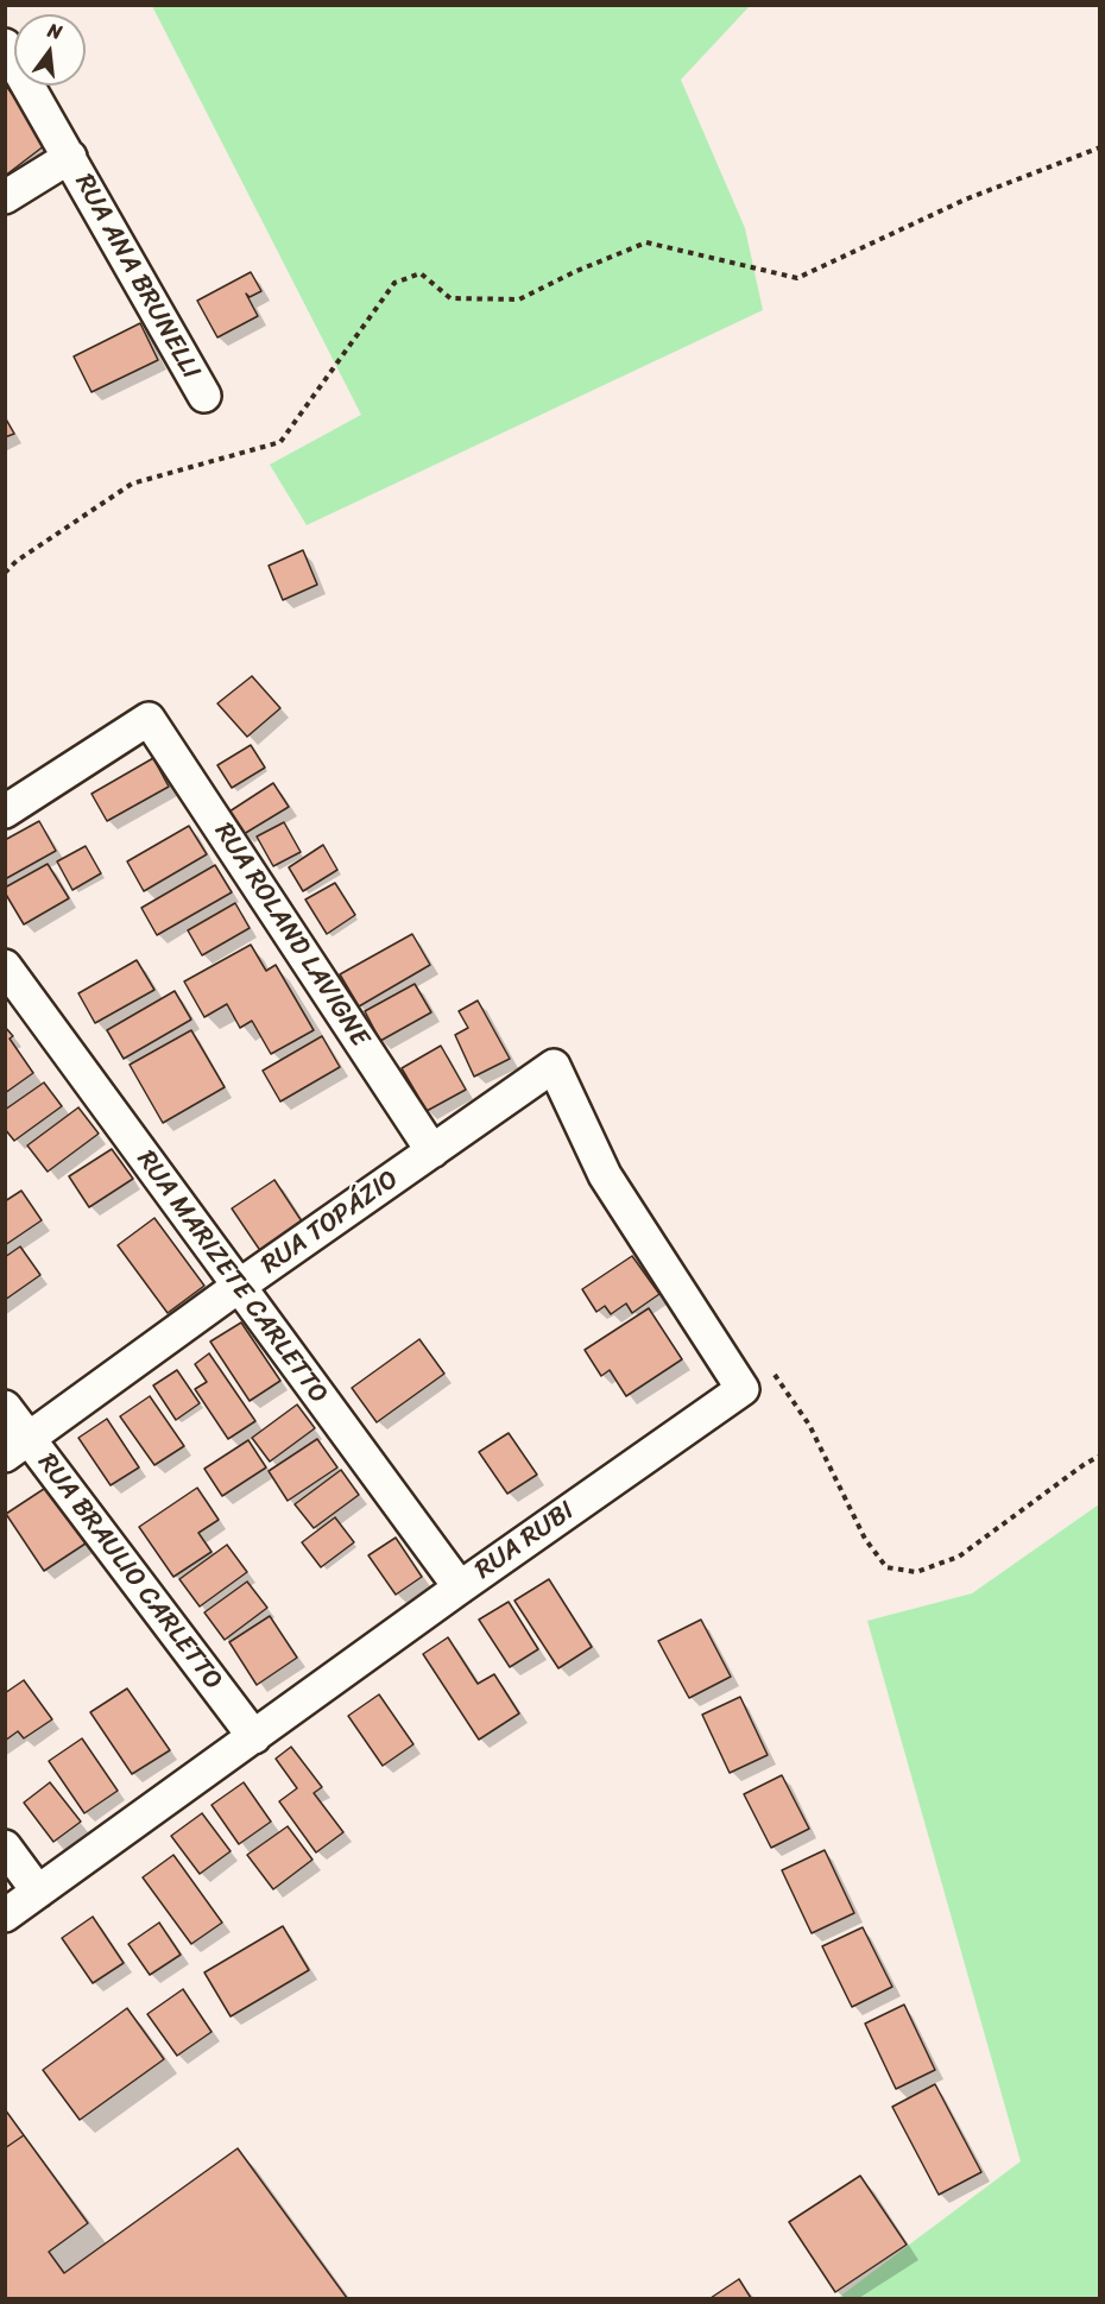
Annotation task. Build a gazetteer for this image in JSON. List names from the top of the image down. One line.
{"streets":{"street":["RUA ANA BRUNELLI","RUA ROLAND LAVIGNE","RUA TOPÁZIO","RUA MARIZETE CARLETTO","RUA RUBI","RUA BRAULIO CARLETTO"]},"crossings":[["RUA ROLAND LAVIGNE","RUA TOPÁZIO"],["RUA TOPÁZIO","RUA MARIZETE CARLETTO"],["RUA TOPÁZIO","RUA RUBI"],["RUA TOPÁZIO","RUA BRAULIO CARLETTO"],["RUA MARIZETE CARLETTO","RUA RUBI"],["RUA RUBI","RUA BRAULIO CARLETTO"]],"north":"top"}
